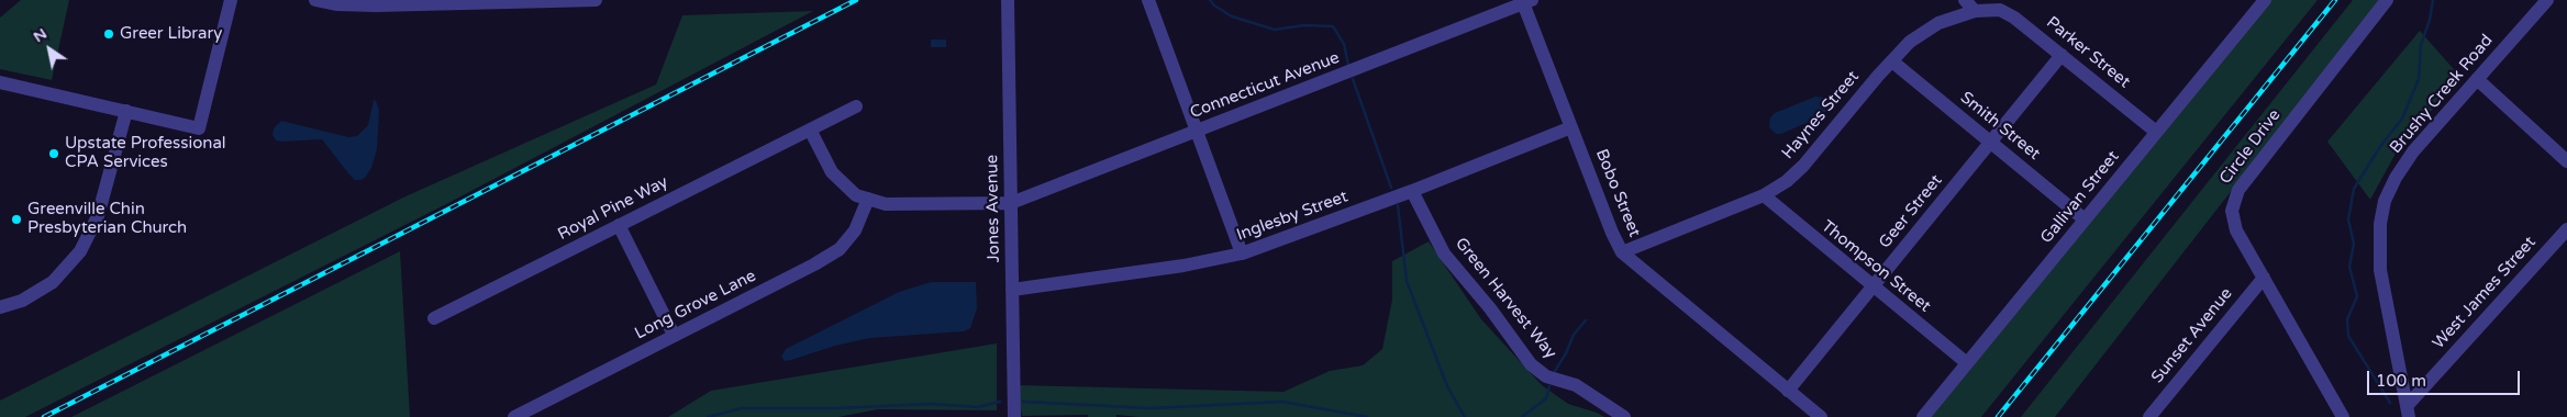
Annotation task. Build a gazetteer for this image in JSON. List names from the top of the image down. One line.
{"streets":{"street":["Parker Street","Connecticut Avenue","Brushy Creek Road","Haynes Street","Smith Street","Circle Drive","Bobo Street","Gallivan Street","Royal Pine Way","Jones Avenue","Geer Street","Inglesby Street","Thompson Street","West James Street","Green Harvest Way","Long Grove Lane","Sunset Avenue"]},"crossings":[["Parker Street","Haynes Street"],["Parker Street","Gallivan Street"],["Parker Street","Geer Street"],["Connecticut Avenue","Bobo Street"],["Connecticut Avenue","Jones Avenue"],["Brushy Creek Road","West James Street"],["Haynes Street","Smith Street"],["Haynes Street","Bobo Street"],["Haynes Street","Thompson Street"],["Smith Street","Gallivan Street"],["Smith Street","Geer Street"],["Circle Drive","Sunset Avenue"],["Bobo Street","Geer Street"],["Bobo Street","Inglesby Street"],["Gallivan Street","Thompson Street"],["Jones Avenue","Inglesby Street"],["Geer Street","Thompson Street"],["Inglesby Street","Green Harvest Way"]],"places":["Greer Library","Upstate Professional CPA Services","Greenville Chin Presbyterian Church"],"scale_bar":"100 m","north":"top left"}
